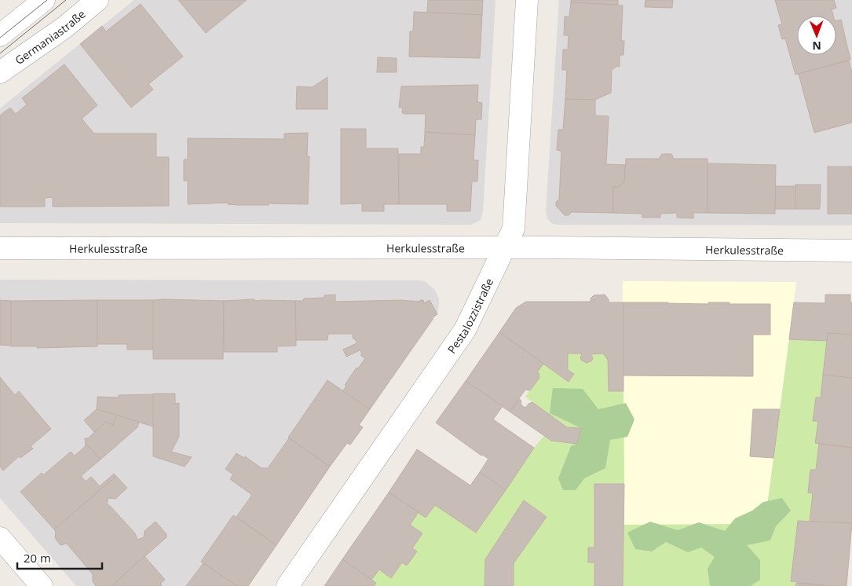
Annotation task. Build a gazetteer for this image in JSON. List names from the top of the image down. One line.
{"streets":{"street":["Germaniastraße","Herkulesstraße","Pestalozzistraße"]},"crossings":[["Herkulesstraße","Pestalozzistraße"]],"scale_bar":"20 m","north":"bottom"}
